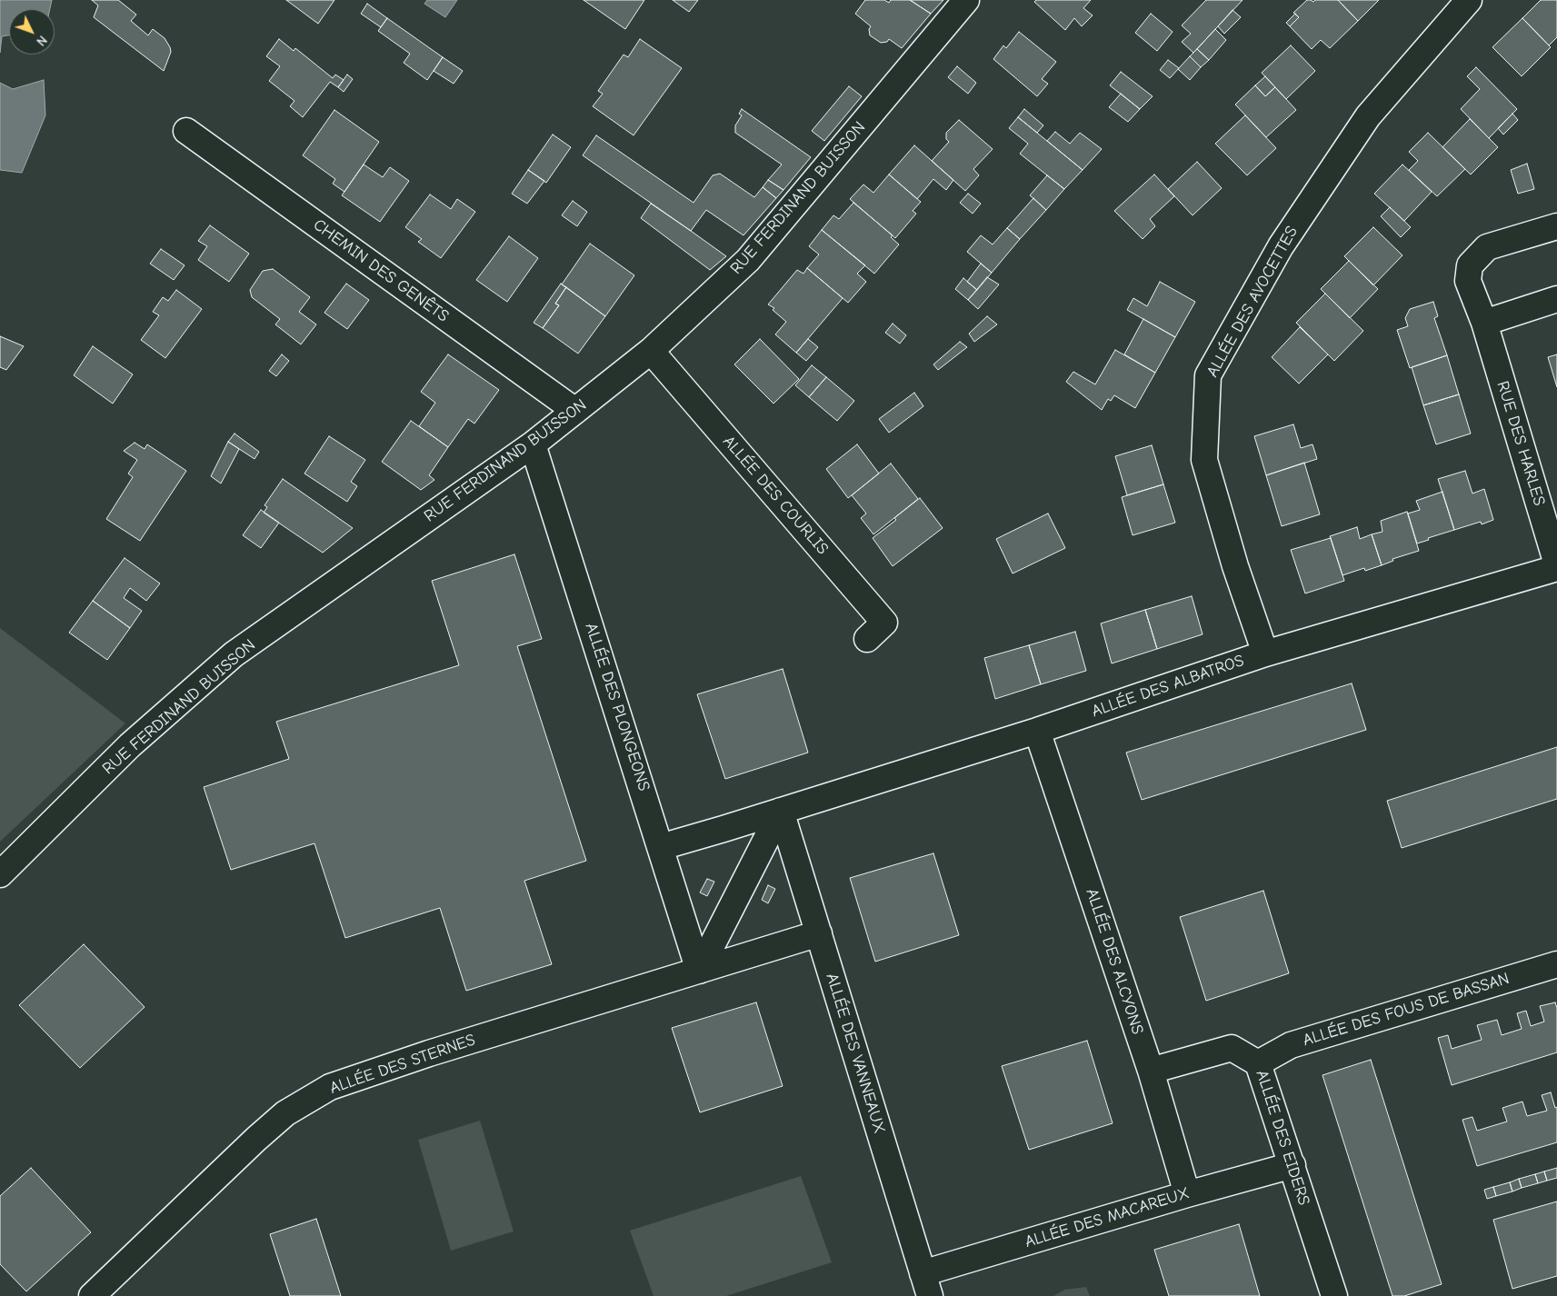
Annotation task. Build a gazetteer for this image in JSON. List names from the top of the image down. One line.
{"streets":{"street":["RUE FERDINAND BUISSON","CHEMIN DES GENÊTS","ALLÉE DES AVOCETTES","RUE DES HARLES","ALLÉE DES COURLIS","ALLÉE DES ALBATROS","ALLÉE DES PLONGEONS","ALLÉE DES ALCYONS","ALLÉE DES FOUS DE BASSAN","ALLÉE DES VANNEAUX","ALLÉE DES STERNES","ALLÉE DES EIDERS","ALLÉE DES MACAREUX"]},"crossings":[["RUE FERDINAND BUISSON","CHEMIN DES GENÊTS"],["RUE FERDINAND BUISSON","ALLÉE DES COURLIS"],["RUE FERDINAND BUISSON","ALLÉE DES PLONGEONS"],["ALLÉE DES AVOCETTES","ALLÉE DES ALBATROS"],["RUE DES HARLES","ALLÉE DES ALBATROS"],["ALLÉE DES ALBATROS","ALLÉE DES PLONGEONS"],["ALLÉE DES ALBATROS","ALLÉE DES ALCYONS"],["ALLÉE DES ALBATROS","ALLÉE DES VANNEAUX"],["ALLÉE DES PLONGEONS","ALLÉE DES STERNES"],["ALLÉE DES ALCYONS","ALLÉE DES EIDERS"],["ALLÉE DES ALCYONS","ALLÉE DES MACAREUX"],["ALLÉE DES FOUS DE BASSAN","ALLÉE DES EIDERS"],["ALLÉE DES VANNEAUX","ALLÉE DES STERNES"],["ALLÉE DES VANNEAUX","ALLÉE DES MACAREUX"],["ALLÉE DES EIDERS","ALLÉE DES MACAREUX"]],"north":"bottom right"}
